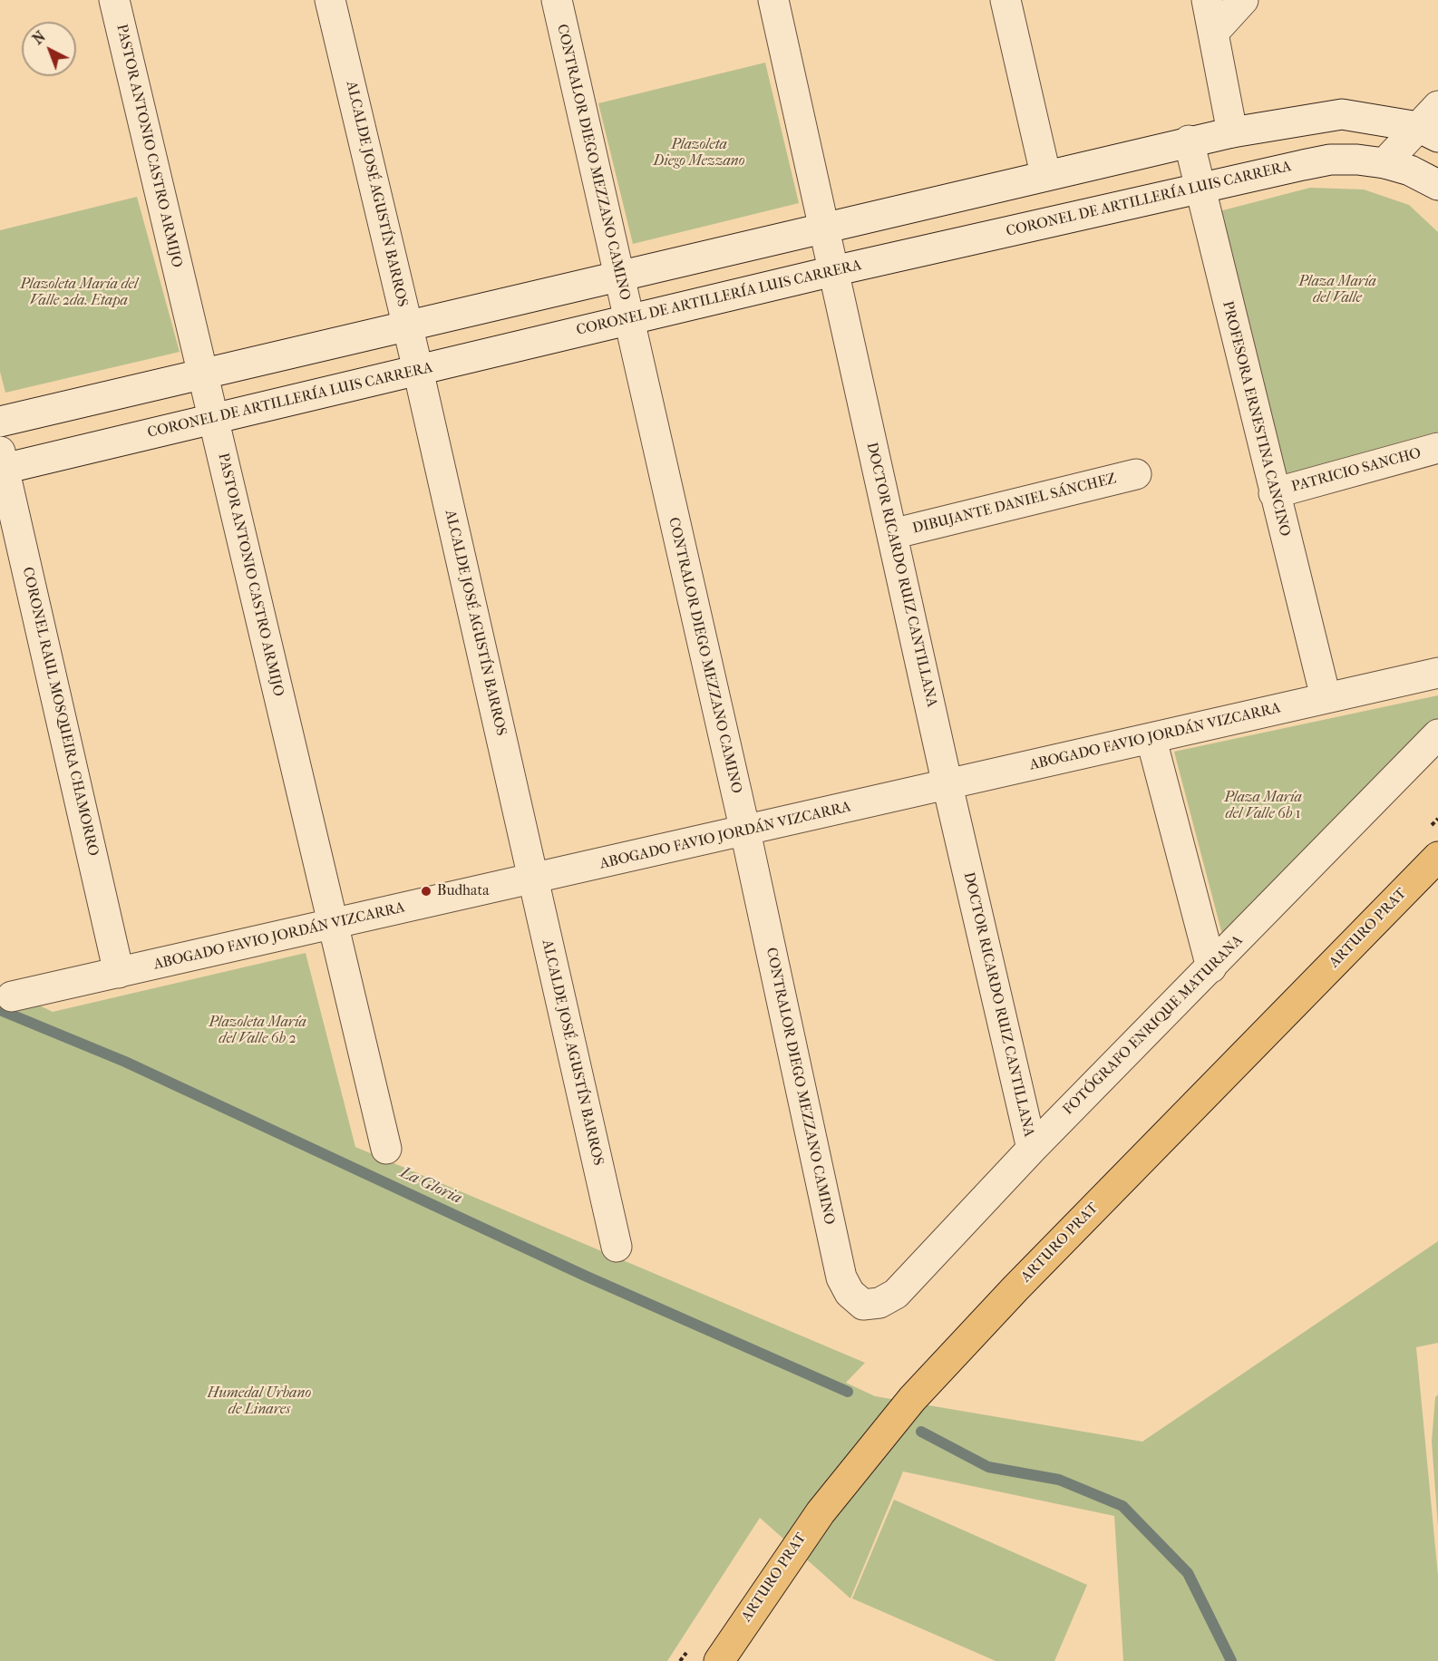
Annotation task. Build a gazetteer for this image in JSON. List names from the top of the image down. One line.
{"streets":{"main road":["ARTURO PRAT"],"street":["PASTOR ANTONIO CASTRO ARMIJO","CONTRALOR DIEGO MEZZANO CAMINO","ALCALDE JOSÉ AGUSTÍN BARROS","CORONEL DE ARTILLERÍA LUIS CARRERA","PROFESORA ERNESTINA CANCINO","PATRICIO SANCHO","DIBUJANTE DANIEL SÁNCHEZ","DOCTOR RICARDO RUIZ CANTILLANA","CORONEL RAUL MOSQUEIRA CHAMORRO","ABOGADO FAVIO JORDÁN VIZCARRA","FOTÓGRAFO ENRIQUE MATURANA"]},"crossings":[["PASTOR ANTONIO CASTRO ARMIJO","CORONEL DE ARTILLERÍA LUIS CARRERA"],["PASTOR ANTONIO CASTRO ARMIJO","ABOGADO FAVIO JORDÁN VIZCARRA"],["CONTRALOR DIEGO MEZZANO CAMINO","CORONEL DE ARTILLERÍA LUIS CARRERA"],["CONTRALOR DIEGO MEZZANO CAMINO","ABOGADO FAVIO JORDÁN VIZCARRA"],["CONTRALOR DIEGO MEZZANO CAMINO","FOTÓGRAFO ENRIQUE MATURANA"],["ALCALDE JOSÉ AGUSTÍN BARROS","CORONEL DE ARTILLERÍA LUIS CARRERA"],["ALCALDE JOSÉ AGUSTÍN BARROS","ABOGADO FAVIO JORDÁN VIZCARRA"],["CORONEL DE ARTILLERÍA LUIS CARRERA","PROFESORA ERNESTINA CANCINO"],["CORONEL DE ARTILLERÍA LUIS CARRERA","DOCTOR RICARDO RUIZ CANTILLANA"],["CORONEL DE ARTILLERÍA LUIS CARRERA","CORONEL RAUL MOSQUEIRA CHAMORRO"],["PROFESORA ERNESTINA CANCINO","PATRICIO SANCHO"],["PROFESORA ERNESTINA CANCINO","ABOGADO FAVIO JORDÁN VIZCARRA"],["DIBUJANTE DANIEL SÁNCHEZ","DOCTOR RICARDO RUIZ CANTILLANA"],["DOCTOR RICARDO RUIZ CANTILLANA","ABOGADO FAVIO JORDÁN VIZCARRA"],["DOCTOR RICARDO RUIZ CANTILLANA","FOTÓGRAFO ENRIQUE MATURANA"],["CORONEL RAUL MOSQUEIRA CHAMORRO","ABOGADO FAVIO JORDÁN VIZCARRA"]],"water":["La Gloria"],"parks":["Plazoleta Diego Mezzano","Plaza María del Valle","Plazoleta María del Valle 2da. Etapa","Plaza María del Valle 6b 1","Plazoleta María del Valle 6b 2","Humedal Urbano de Linares"],"places":["Budhata"],"north":"top left"}
